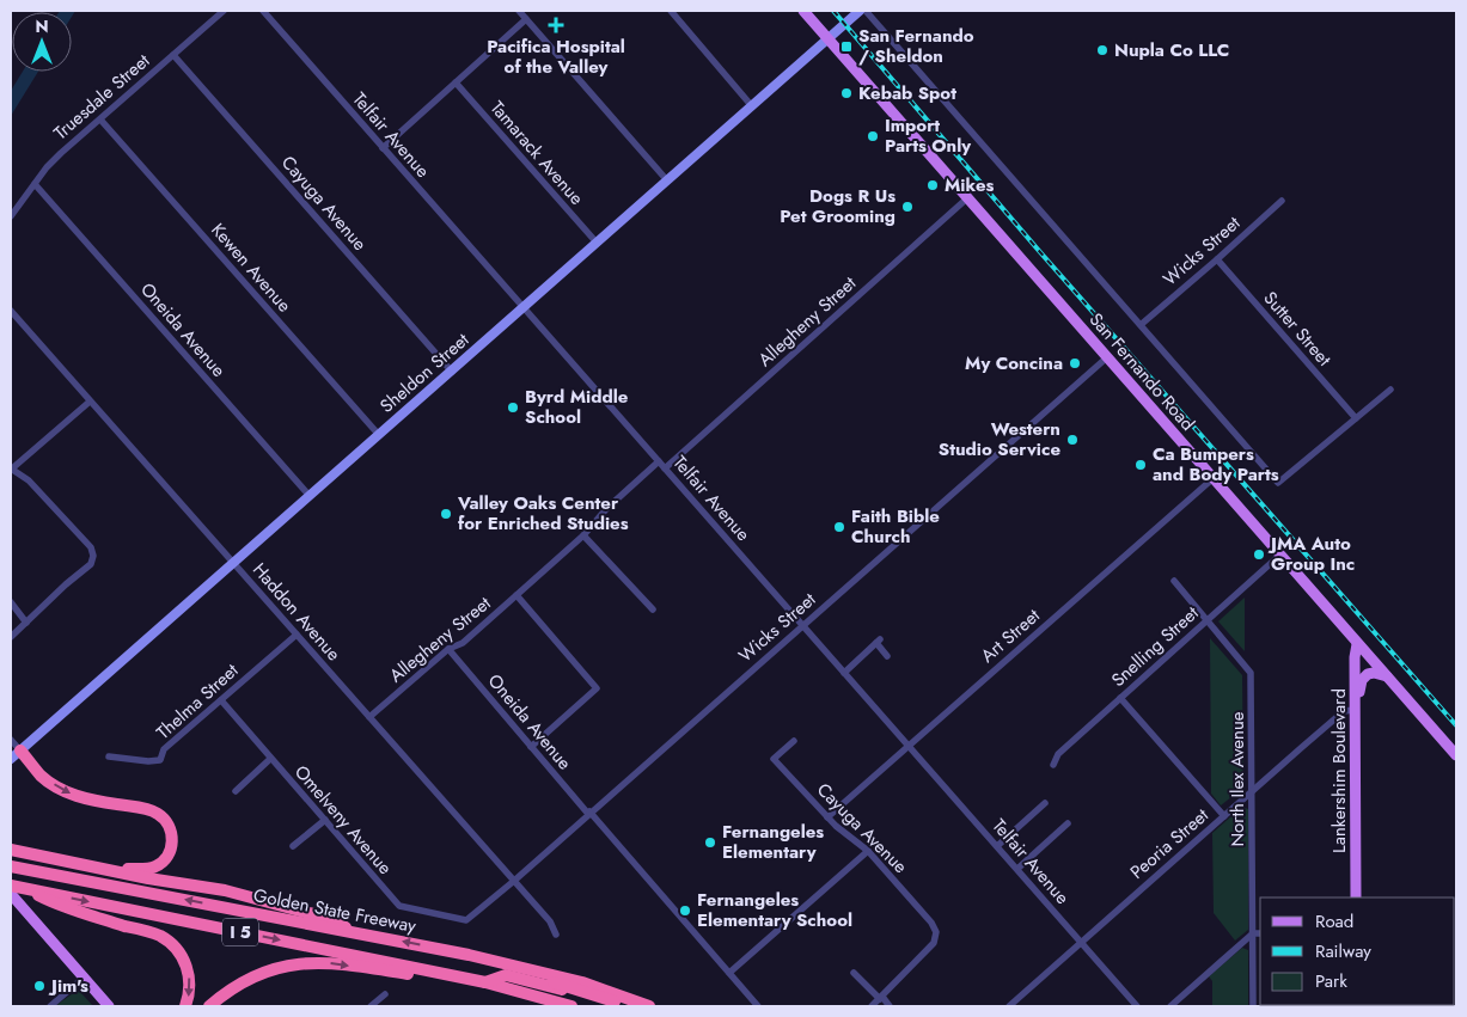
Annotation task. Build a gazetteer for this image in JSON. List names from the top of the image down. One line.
{"streets":{"highway":["Golden State Freeway","I 5"],"main road":["San Fernando Road","Sheldon Street","Lankershim Boulevard"],"street":["Truesdale Street","Telfair Avenue","Tamarack Avenue","Cayuga Avenue","Wicks Street","Kewen Avenue","Allegheny Street","Sutter Street","Oneida Avenue","Haddon Avenue","Art Street","Snelling Street","Thelma Street","North Ilex Avenue","Omelveny Avenue","Peoria Street"]},"crossings":[["Truesdale Street","Cayuga Avenue"],["Truesdale Street","Kewen Avenue"],["Truesdale Street","Oneida Avenue"],["Telfair Avenue","Wicks Street"],["Telfair Avenue","Allegheny Street"],["Telfair Avenue","Sheldon Street"],["Telfair Avenue","Art Street"],["Telfair Avenue","Peoria Street"],["Tamarack Avenue","Sheldon Street"],["Cayuga Avenue","Sheldon Street"],["Cayuga Avenue","Art Street"],["Wicks Street","Sutter Street"],["Wicks Street","Oneida Avenue"],["Wicks Street","San Fernando Road"],["Wicks Street","Haddon Avenue"],["Wicks Street","Omelveny Avenue"],["Kewen Avenue","Sheldon Street"],["Allegheny Street","Oneida Avenue"],["Allegheny Street","San Fernando Road"],["Allegheny Street","Haddon Avenue"],["Sutter Street","San Fernando Road"],["Oneida Avenue","Sheldon Street"],["San Fernando Road","Sheldon Street"],["San Fernando Road","Art Street"],["San Fernando Road","Snelling Street"],["San Fernando Road","Lankershim Boulevard"],["Sheldon Street","Haddon Avenue"],["Haddon Avenue","Thelma Street"],["Snelling Street","North Ilex Avenue"],["Thelma Street","Omelveny Avenue"],["Lankershim Boulevard","Peoria Street"],["North Ilex Avenue","Peoria Street"]],"places":{"health":["Pacifica Hospital of the Valley"],"transit":["San Fernando / Sheldon"],"other":["Nupla Co LLC","Kebab Spot","Import Parts Only","Mikes","Dogs R Us Pet Grooming","My Concina","Byrd Middle School","Western Studio Service","Ca Bumpers and Body Parts","Valley Oaks Center for Enriched Studies","Faith Bible Church","JMA Auto Group Inc","Fernangeles Elementary","Fernangeles Elementary School","Jim's"]},"legend":["Road","Railway","Park"],"north":"top"}
